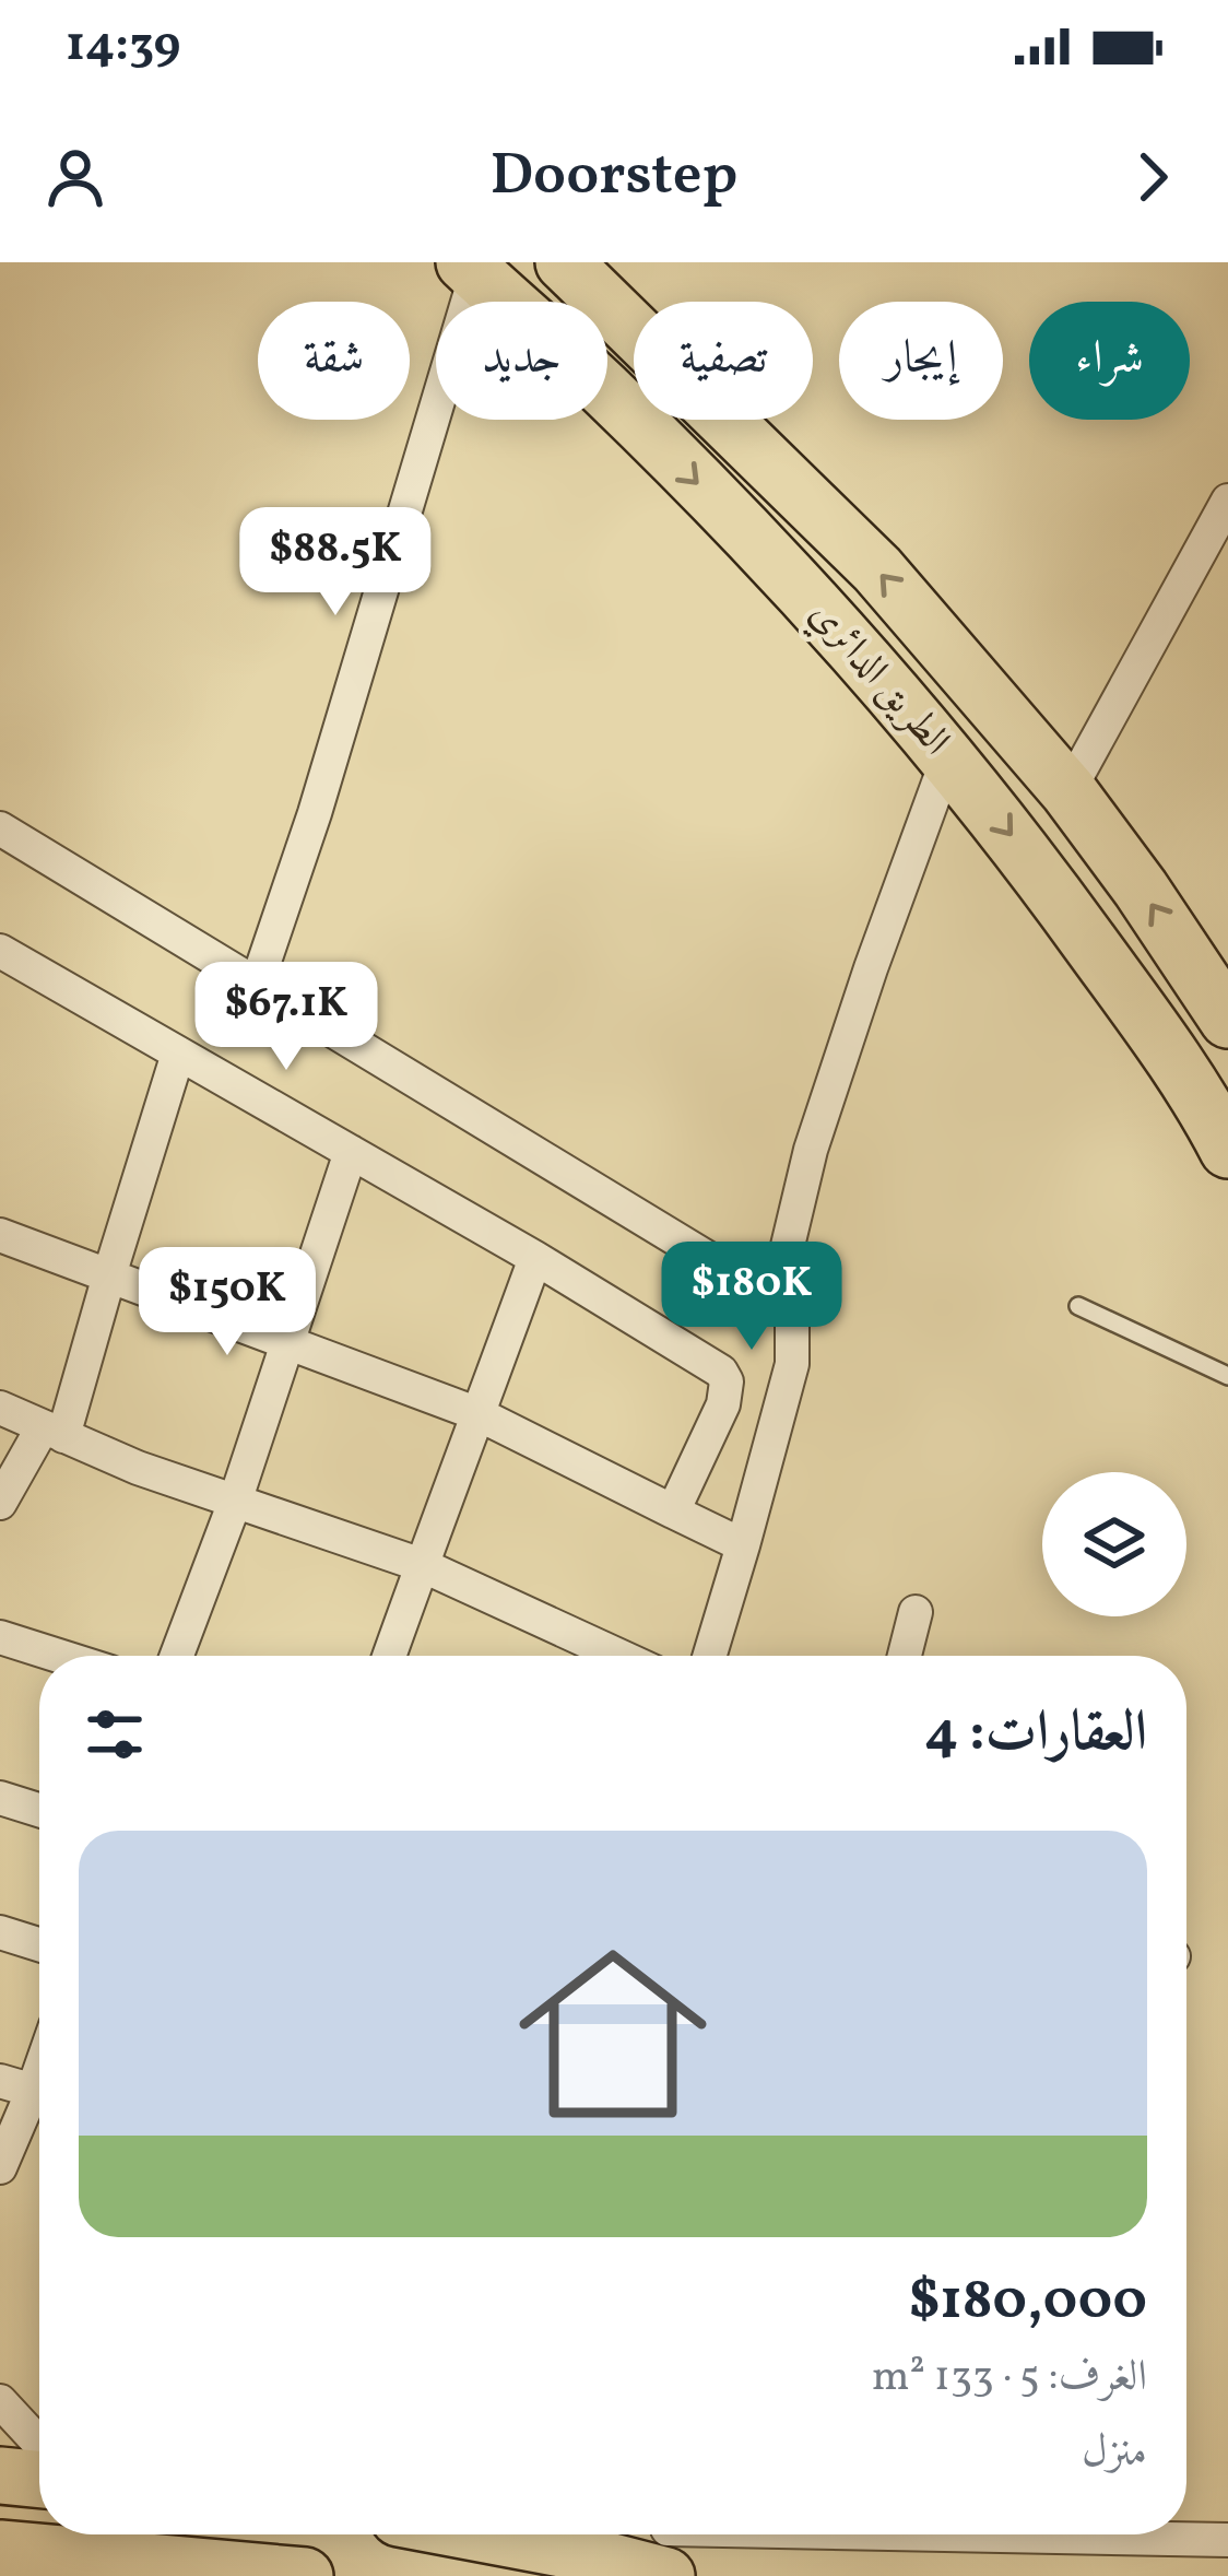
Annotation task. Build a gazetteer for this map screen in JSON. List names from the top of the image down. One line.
{"streets":{"main road":["الطريق الدائري"]},"page":{"status":"14:39","header":"Doorstep","chip":["شراء","إيجار","تصفية","جديد","شقة"],"price":["$88.5K","$67.1K","$180K","$150K"],"heading":"العقارات: 4","list":[{"name":"$180,000","note":"الغرف: 5 · 133 m² · منزل"}]}}
